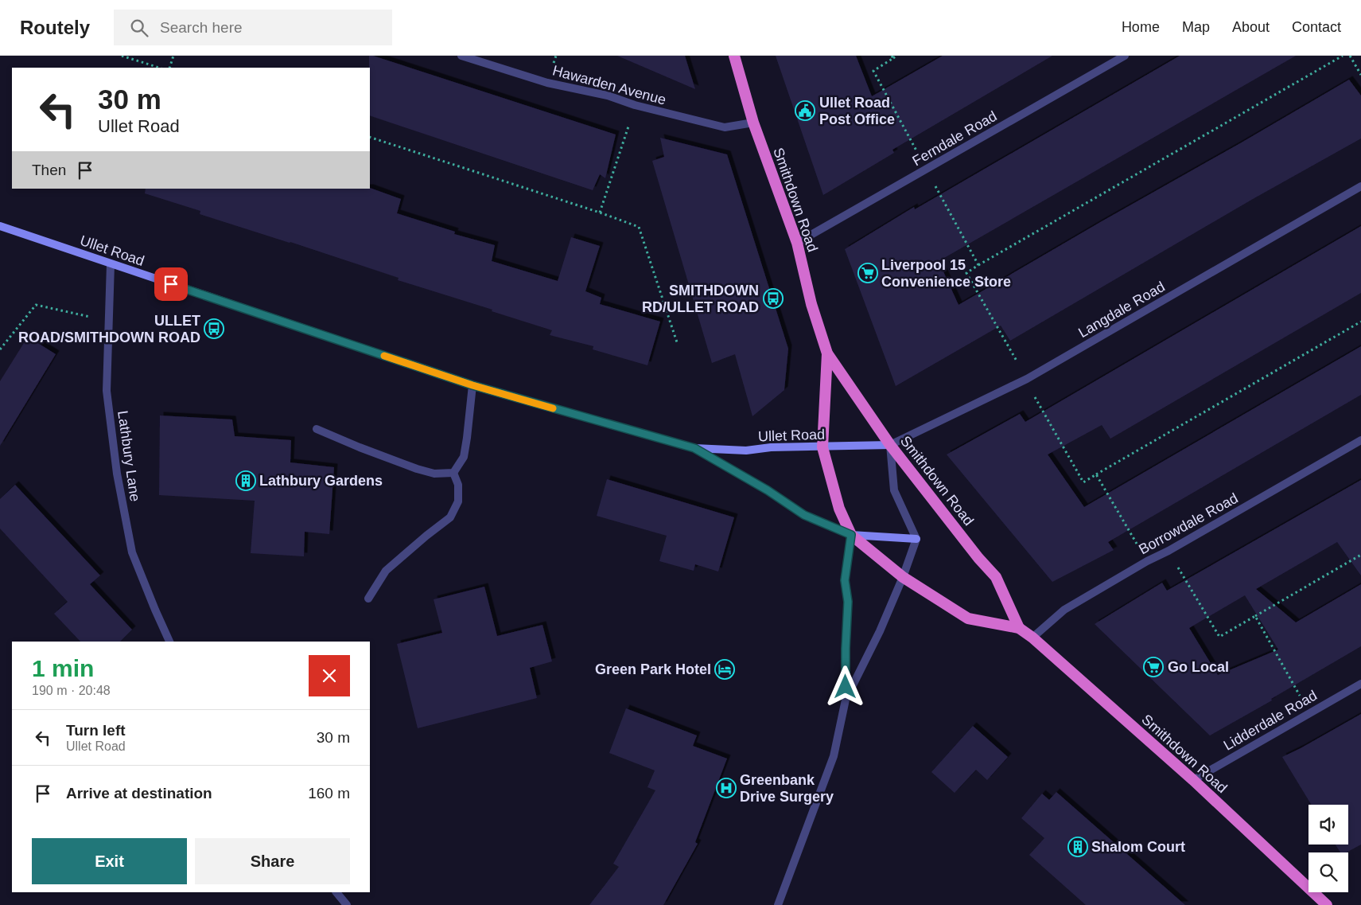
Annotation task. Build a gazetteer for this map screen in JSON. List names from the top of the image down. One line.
{"streets":{"highway":["Smithdown Road"],"main road":["Ullet Road"],"street":["Hawarden Avenue","Ferndale Road","Langdale Road","Lathbury Lane","Borrowdale Road","Lidderdale Road"]},"crossings":[["Hawarden Avenue","Smithdown Road"],["Ferndale Road","Smithdown Road"],["Smithdown Road","Ullet Road"],["Smithdown Road","Langdale Road"],["Smithdown Road","Borrowdale Road"],["Smithdown Road","Lidderdale Road"],["Ullet Road","Langdale Road"],["Ullet Road","Lathbury Lane"]],"places":{"public building":["Ullet Road Post Office"],"supermarket":["Liverpool 15 Convenience Store","Go Local"],"bus stop":["SMITHDOWN RD/ULLET ROAD","ULLET ROAD/SMITHDOWN ROAD"],"building":["Lathbury Gardens","Shalom Court"],"hotel":["Green Park Hotel"],"hospital":["Greenbank Drive Surgery"]},"page":{"header":"Routely","search":"Search here","nav":["Home","Map","About","Contact"],"turn":["30 m","Ullet Road"],"then":"Then","heading":["1 min","190 m · 20:48"],"list":[{"name":"Turn left","note":"Ullet Road","value":"30 m"},{"name":"Arrive at destination","value":"160 m"}],"buttons":["Exit","Share"]}}
